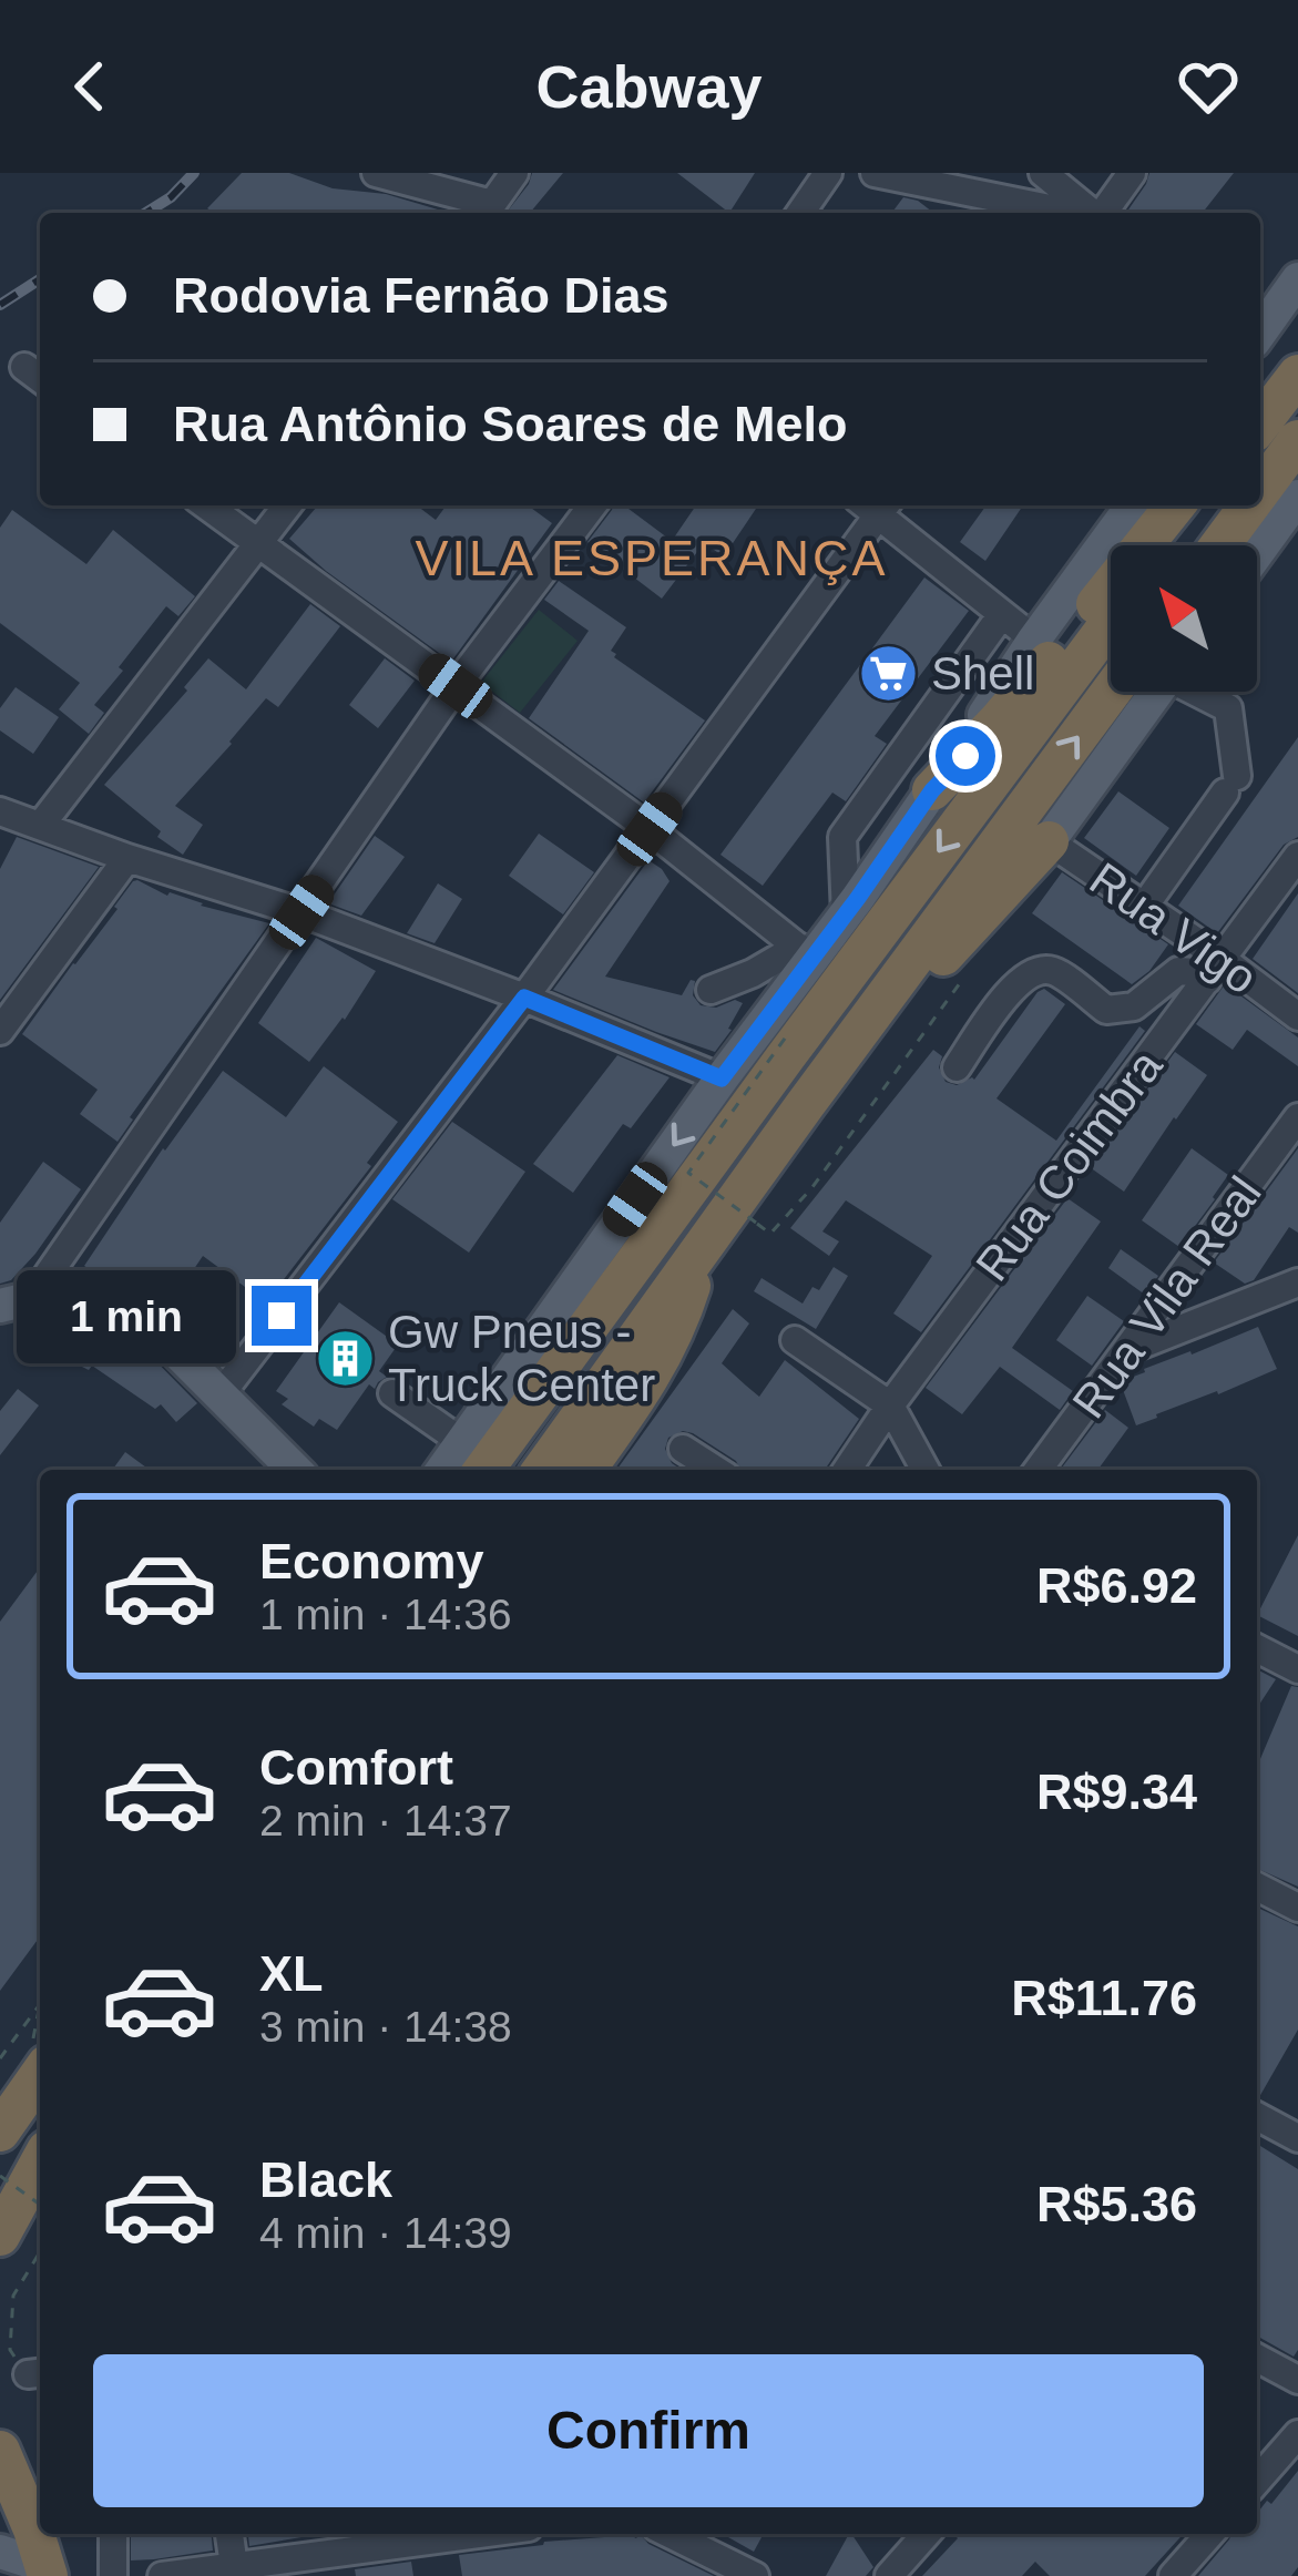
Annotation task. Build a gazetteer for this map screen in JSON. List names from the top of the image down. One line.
{"streets":{"street":["Rua Vigo","Rua Coimbra","Rua Vila Real"]},"crossings":[["Rua Vigo","Rua Coimbra"]],"districts":["VILA ESPERANÇA"],"places":{"supermarket":["Shell"],"building":["Gw Pneus - Truck Center"]},"north":"top left","page":{"header":"Cabway","banner":["Rodovia Fernão Dias","Rua Antônio Soares de Melo"],"bubble":"1 min","list":[{"name":"Economy","note":"1 min · 14:36","value":"R$6.92"},{"name":"Comfort","note":"2 min · 14:37","value":"R$9.34"},{"name":"XL","note":"3 min · 14:38","value":"R$11.76"},{"name":"Black","note":"4 min · 14:39","value":"R$5.36"}],"buttons":"Confirm"}}
